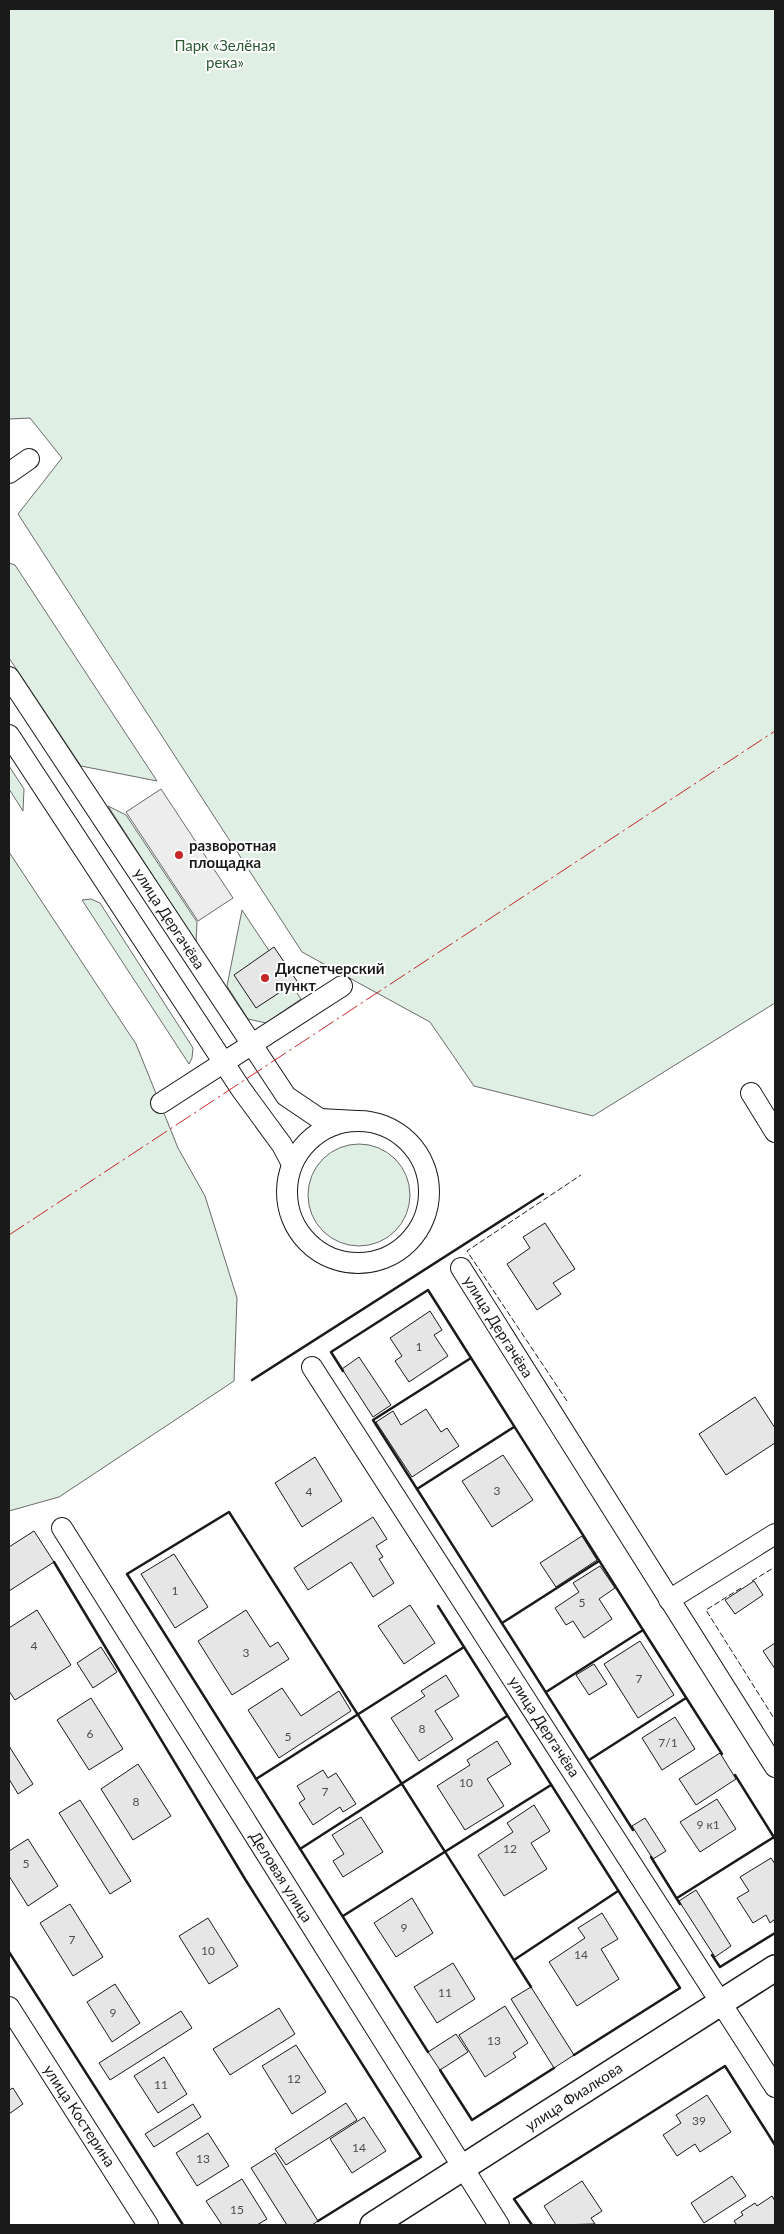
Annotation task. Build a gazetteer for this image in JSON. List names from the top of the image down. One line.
{"streets":{"street":["улица Дергачёва","Деловая улица","улица Фиалкова","улица Костерина"]},"crossings":[["улица Дергачёва","улица Фиалкова"],["Деловая улица","улица Фиалкова"]],"parks":["Парк «Зелёная река»"],"places":["разворотная площадка","Диспетчерский пункт"],"house_numbers":["1","3","4","1","5","4","3","7","8","6","5","7/1","10","7","8","9 к1","12","5","9","7","10","14","11","9","13","12","11","39","14","13","15"]}
